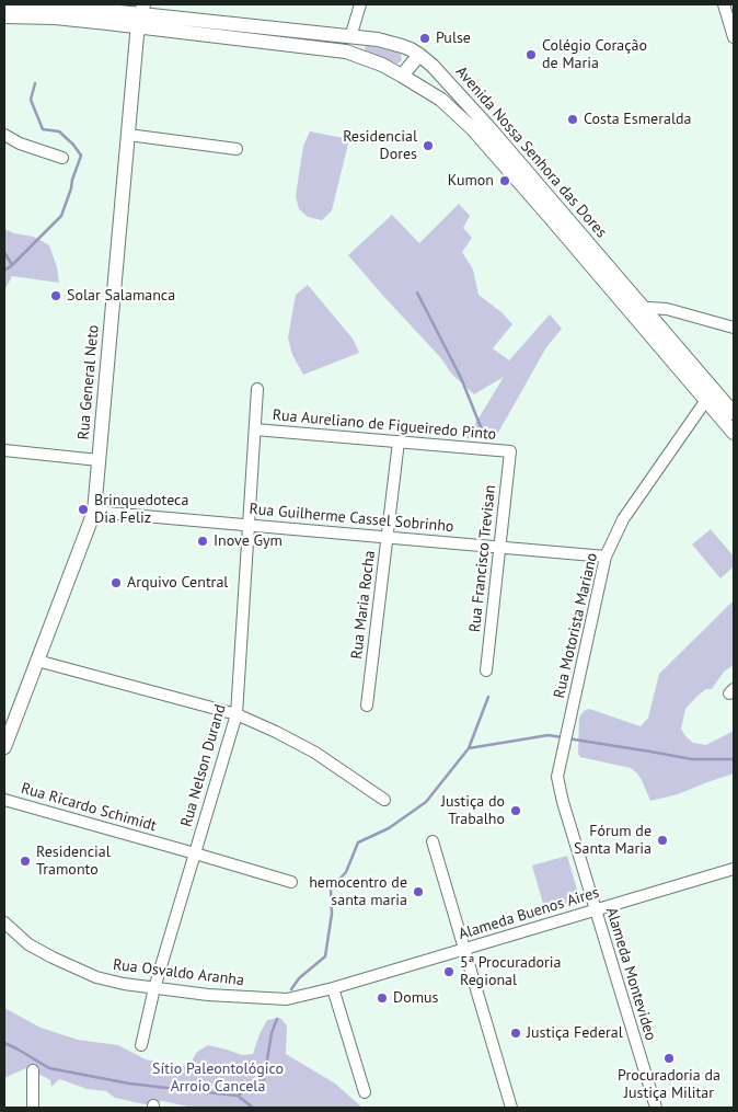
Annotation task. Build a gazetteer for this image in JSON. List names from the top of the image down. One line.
{"streets":{"main road":["Avenida Nossa Senhora das Dores","Rua General Neto"],"street":["Rua Aureliano de Figueiredo Pinto","Rua Guilherme Cassel Sobrinho","Rua Francisco Trevisan","Rua Maria Rocha","Rua Motorista Mariano","Rua Nelson Durand","Rua Ricardo Schimidt","Alameda Buenos Aires","Rua Osvaldo Aranha","Alameda Montevideo"]},"crossings":[["Avenida Nossa Senhora das Dores","Rua General Neto"],["Avenida Nossa Senhora das Dores","Rua Motorista Mariano"],["Rua General Neto","Rua Guilherme Cassel Sobrinho"],["Rua Aureliano de Figueiredo Pinto","Rua Francisco Trevisan"],["Rua Aureliano de Figueiredo Pinto","Rua Maria Rocha"],["Rua Aureliano de Figueiredo Pinto","Rua Nelson Durand"],["Rua Guilherme Cassel Sobrinho","Rua Francisco Trevisan"],["Rua Guilherme Cassel Sobrinho","Rua Maria Rocha"],["Rua Guilherme Cassel Sobrinho","Rua Motorista Mariano"],["Rua Guilherme Cassel Sobrinho","Rua Nelson Durand"],["Rua Motorista Mariano","Alameda Montevideo"],["Rua Nelson Durand","Rua Ricardo Schimidt"],["Rua Nelson Durand","Rua Osvaldo Aranha"],["Alameda Buenos Aires","Rua Osvaldo Aranha"],["Alameda Buenos Aires","Alameda Montevideo"]],"parks":["Sítio Paleontológico Arroio Cancela"],"places":["Pulse","Colégio Coração de Maria","Costa Esmeralda","Residencial Dores","Kumon","Solar Salamanca","Brinquedoteca Dia Feliz","Inove Gym","Arquivo Central","Justiça do Trabalho","Fórum de Santa Maria","Residencial Tramonto","hemocentro de santa maria","5ª Procuradoria Regional","Domus","Justiça Federal","Procuradoria da Justiça Militar"]}
